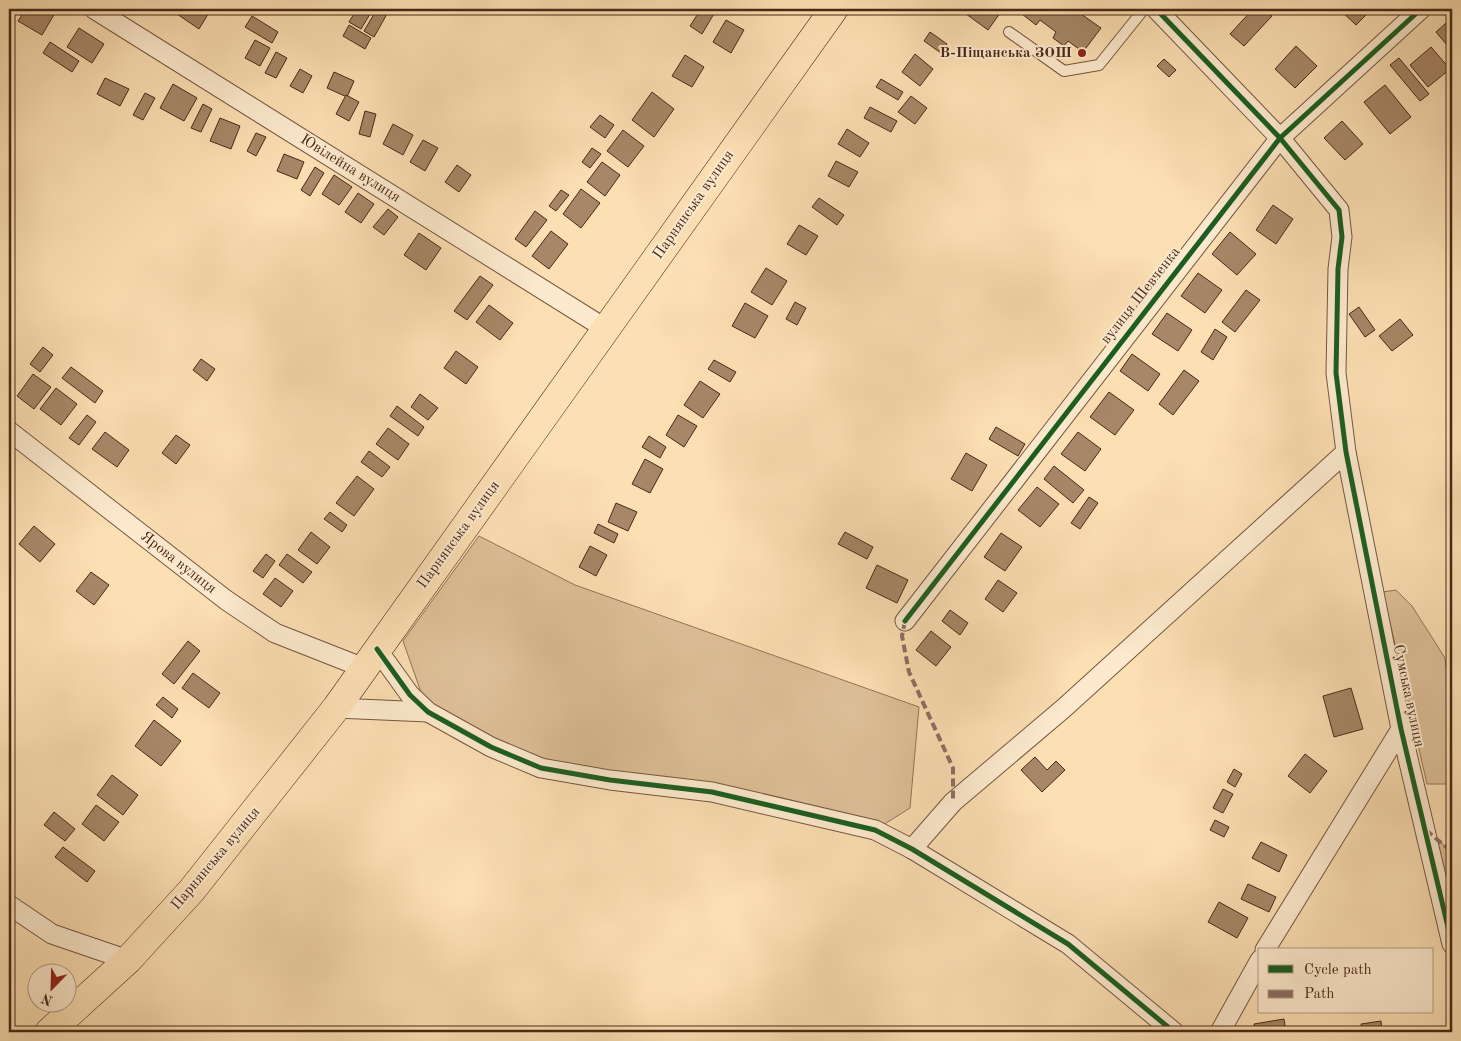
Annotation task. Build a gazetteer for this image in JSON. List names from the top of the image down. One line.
{"streets":{"main road":["Парнянська вулиця"],"street":["Ювілейна вулиця","вулиця Шевченка","Ярова вулиця","Сумська вулиця"]},"crossings":[["Ювілейна вулиця","Парнянська вулиця"],["Парнянська вулиця","Ярова вулиця"],["вулиця Шевченка","Сумська вулиця"]],"places":["В-Піщанська ЗОШ"],"legend":["Cycle path","Path"],"north":"bottom left"}
